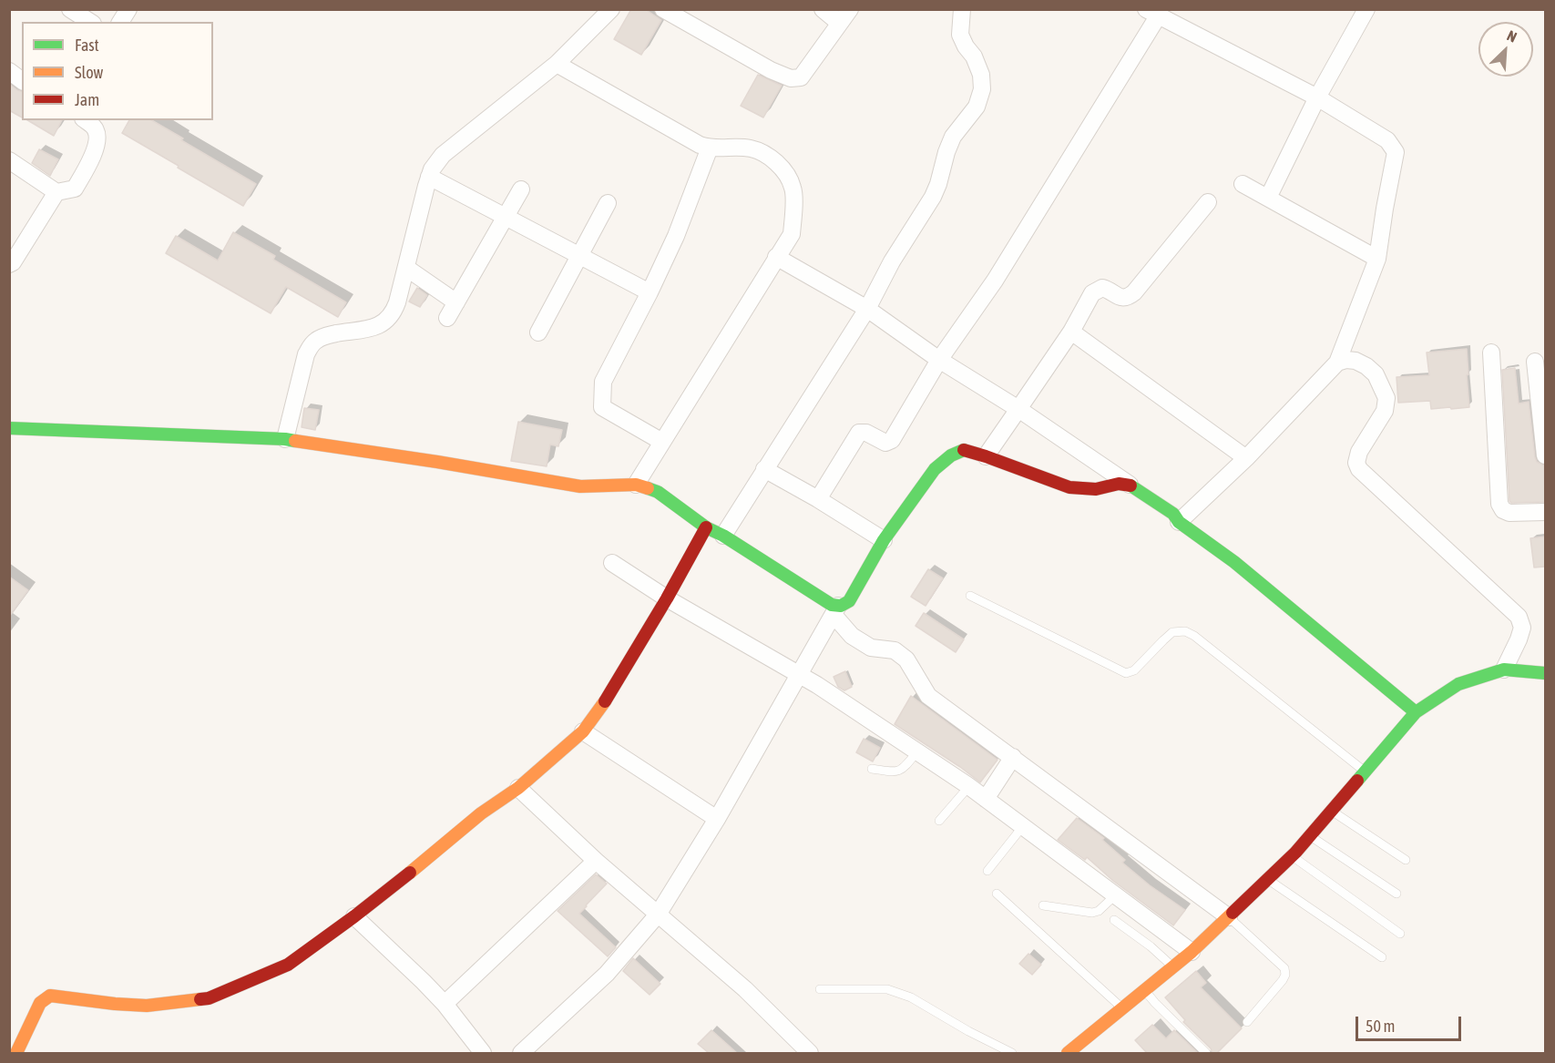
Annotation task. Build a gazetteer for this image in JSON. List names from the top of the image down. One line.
{"legend":["Fast","Slow","Jam"],"scale_bar":"50 m","north":"top right"}
